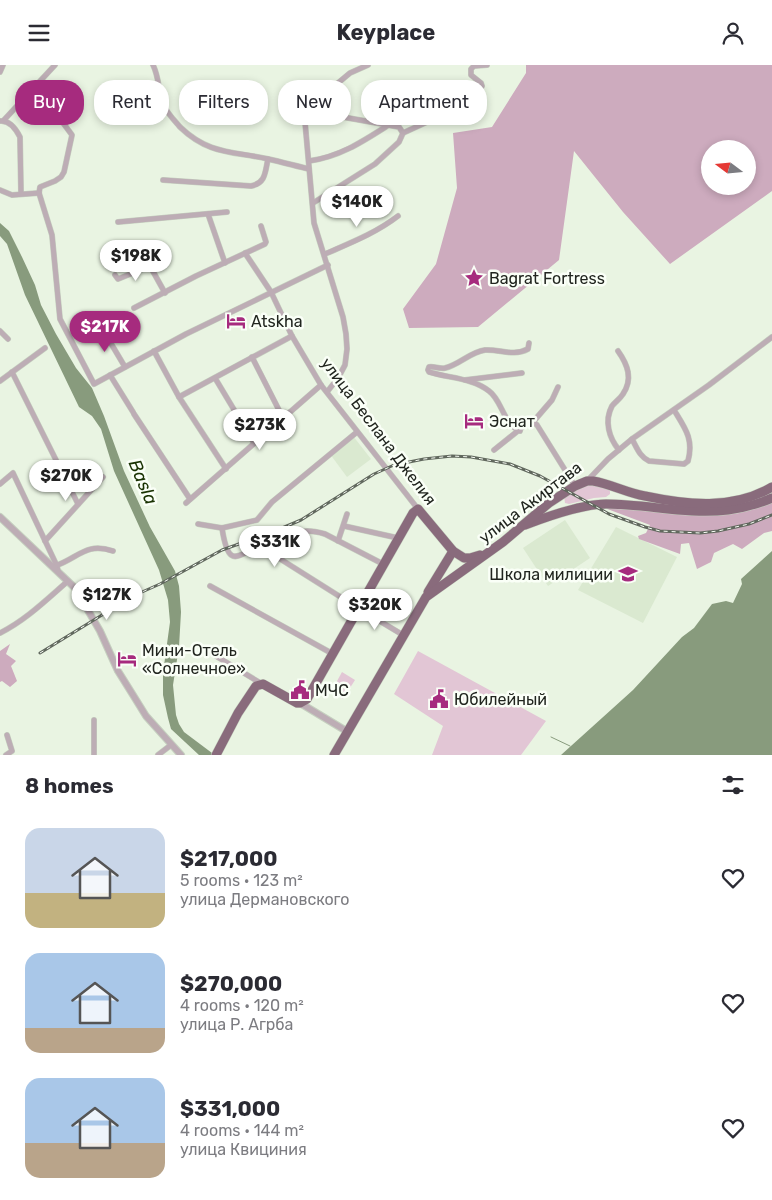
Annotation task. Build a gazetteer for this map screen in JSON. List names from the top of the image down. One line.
{"streets":{"highway":["улица Беслана Джелия","улица Акиртава"]},"water":["Basla"],"places":{"place":["Bagrat Fortress"],"hotel":["Atskha","Эснат","Мини-Отель «Солнечное»"],"school or university":["Школа милиции"],"public building":["МЧС","Юбилейный"]},"north":"left","page":{"header":"Keyplace","chip":["Buy","Rent","Filters","New","Apartment"],"price":["$140K","$198K","$217K","$273K","$270K","$331K","$127K","$320K"],"heading":"8 homes","list":[{"name":"$217,000","note":"5 rooms · 123 m² · улица Дермановского"},{"name":"$270,000","note":"4 rooms · 120 m² · улица Р. Агрба"},{"name":"$331,000","note":"4 rooms · 144 m² · улица Квициния"}]}}
